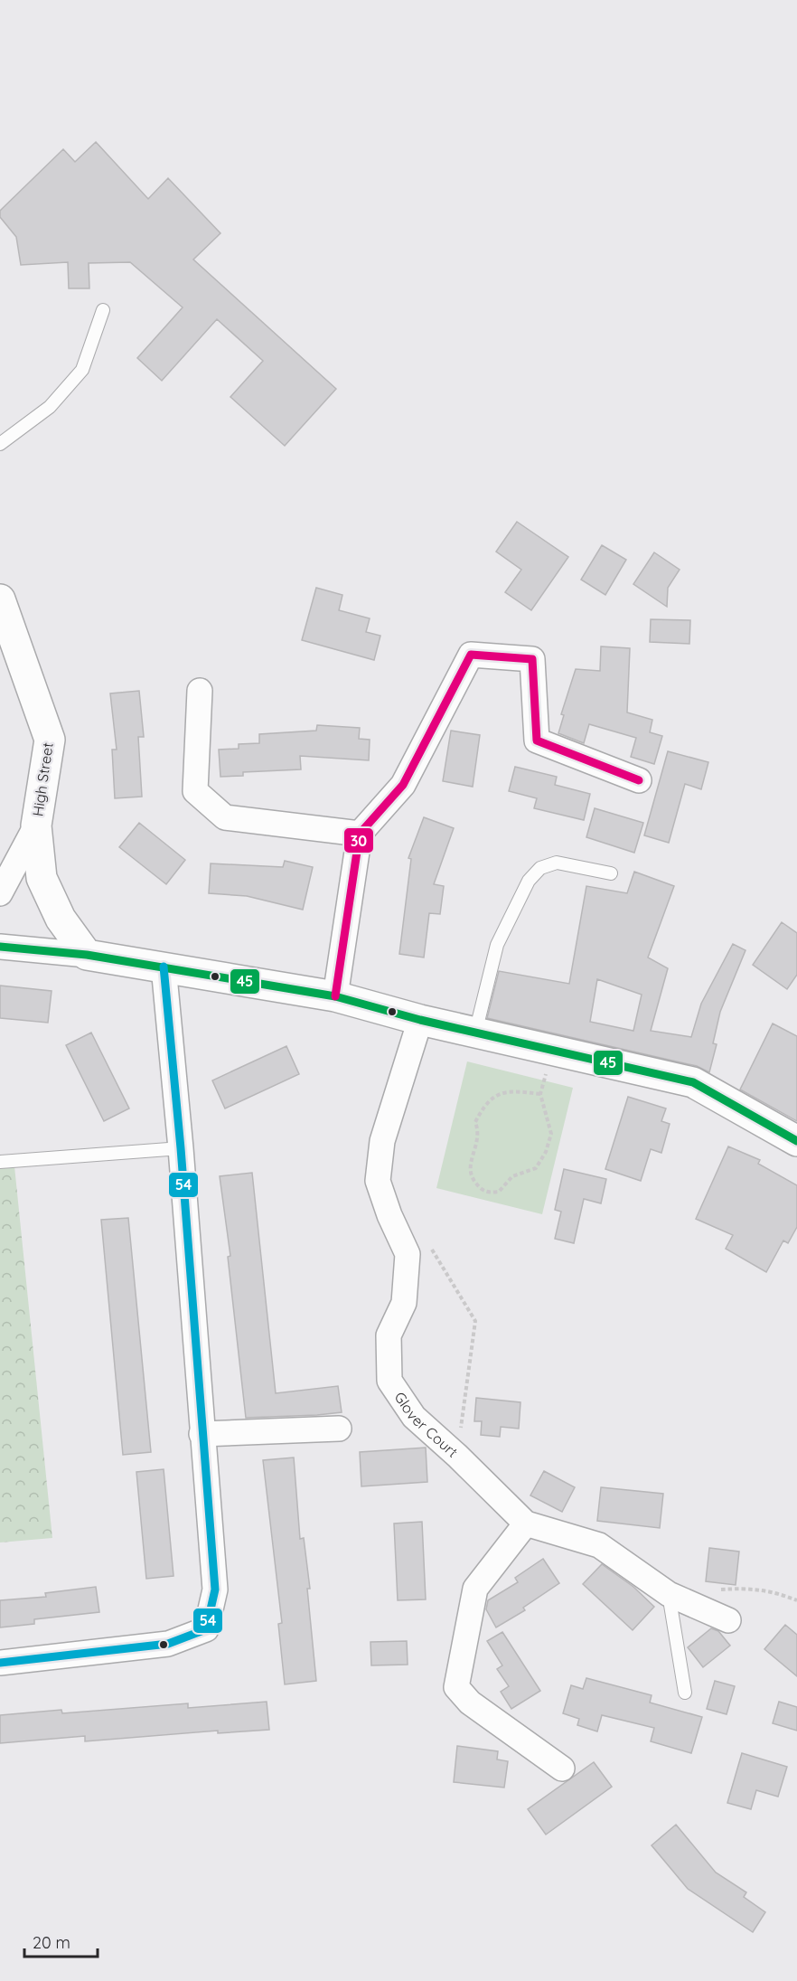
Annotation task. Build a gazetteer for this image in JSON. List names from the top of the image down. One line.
{"streets":{"main road":["High Street"],"street":["Glover Court"]},"lines":["transit line 30","transit line 45","transit line 54"],"scale_bar":"20 m"}
